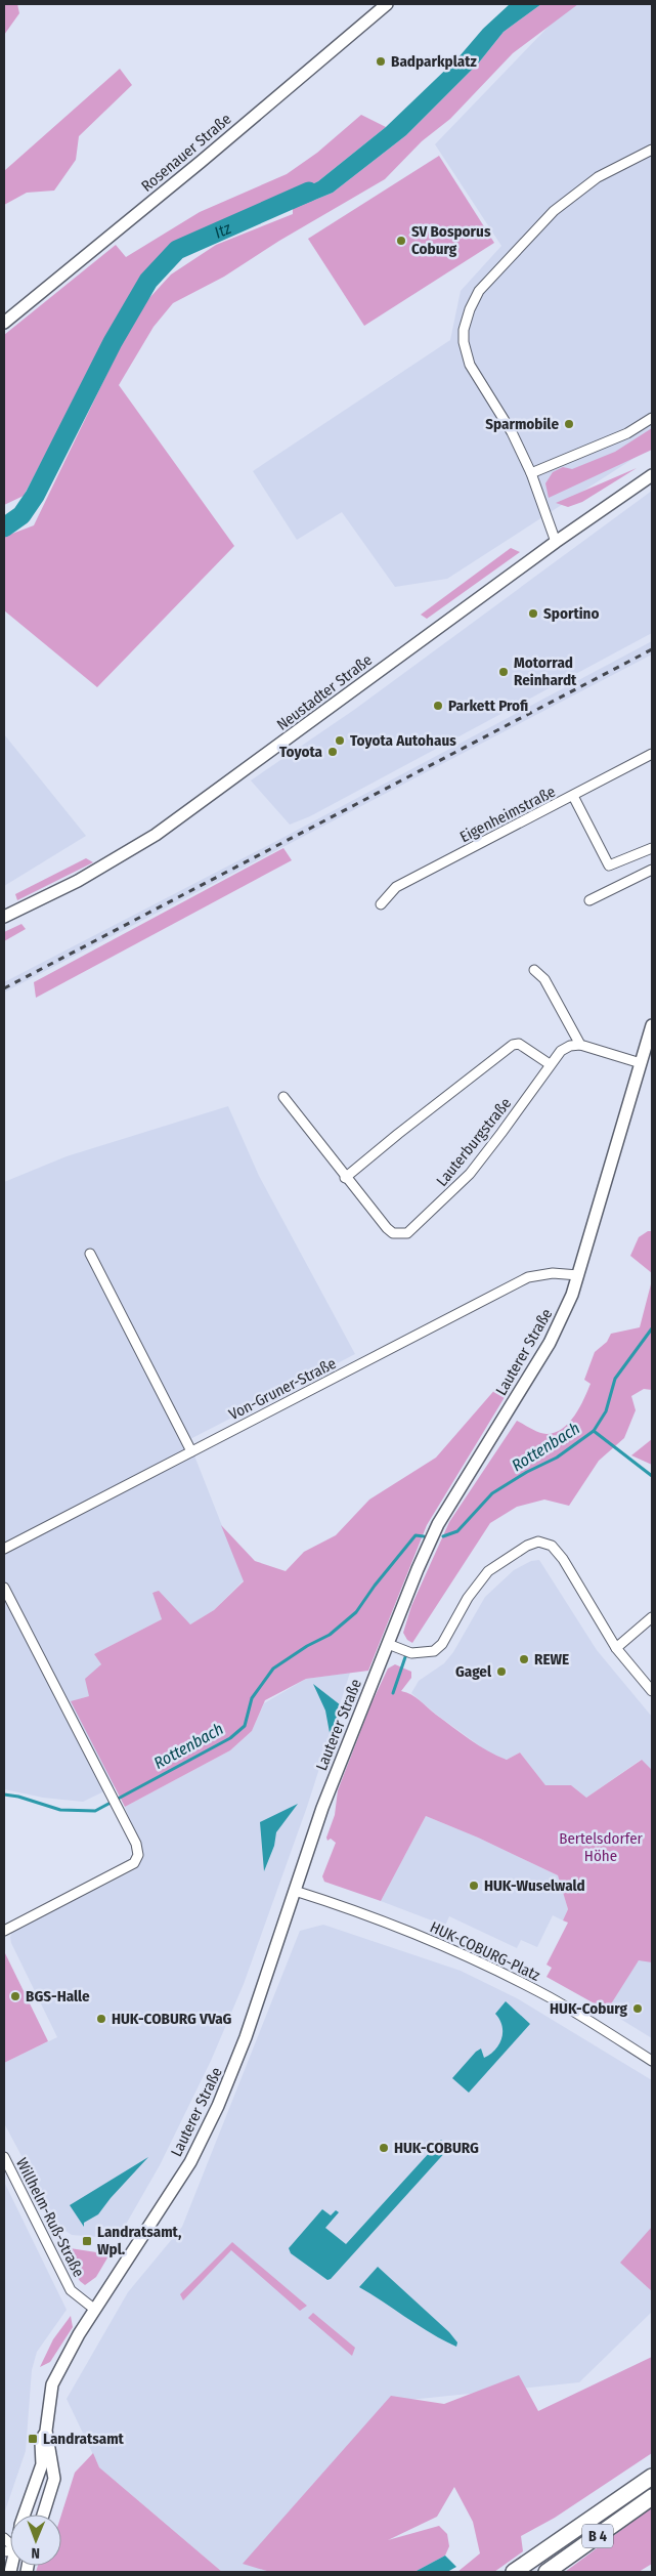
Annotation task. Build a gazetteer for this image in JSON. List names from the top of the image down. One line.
{"streets":{"highway":["B 4"],"street":["Rosenauer Straße","Neustadter Straße","Eigenheimstraße","Lauterburgstraße","Lauterer Straße","Von-Gruner-Straße","HUK-COBURG-Platz","Willhelm-Ruß-Straße"]},"crossings":[["Lauterer Straße","Von-Gruner-Straße"],["Lauterer Straße","HUK-COBURG-Platz"],["Lauterer Straße","Willhelm-Ruß-Straße"]],"water":["Itz","Rottenbach"],"parks":["Bertelsdorfer Höhe"],"places":{"other":["Badparkplatz","SV Bosporus Coburg","Sparmobile","Sportino","Motorrad Reinhardt","Parkett Profi","Toyota Autohaus","Toyota","REWE","Gagel","HUK-Wuselwald","BGS-Halle","HUK-Coburg","HUK-COBURG VVaG","HUK-COBURG"],"transit":["Landratsamt, Wpl.","Landratsamt"]},"north":"bottom"}
